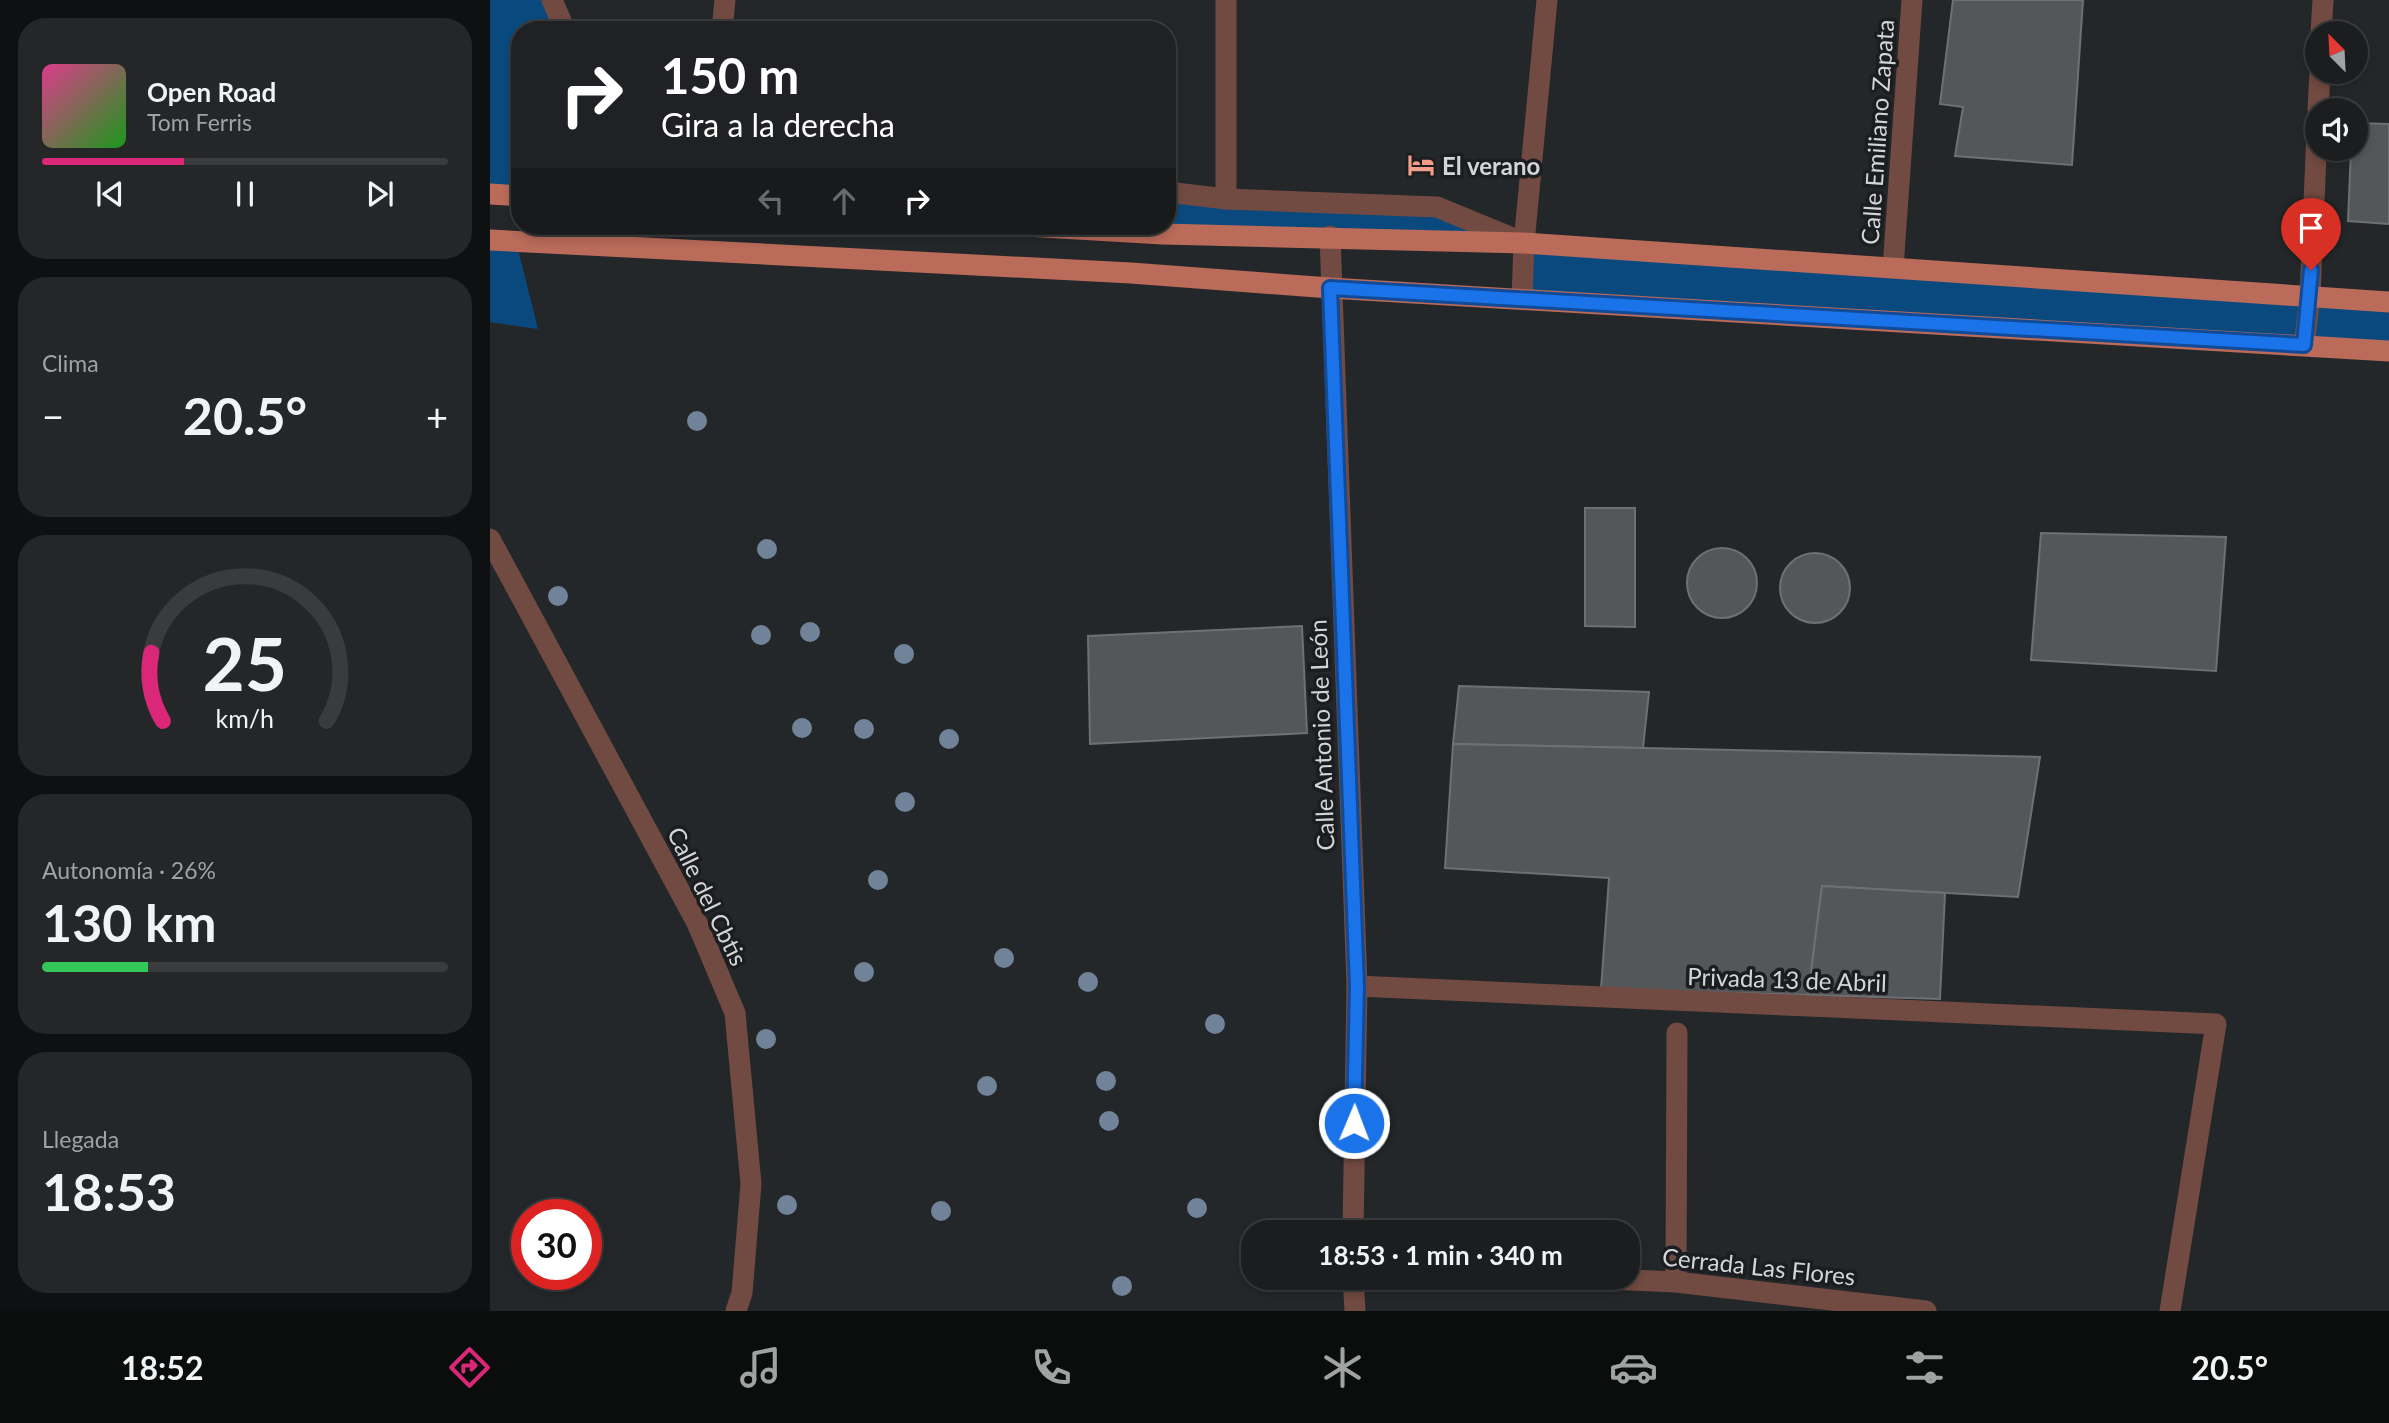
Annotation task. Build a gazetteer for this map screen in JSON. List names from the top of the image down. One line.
{"streets":{"street":["Calle Emiliano Zapata","Calle Antonio de León","Calle del Cbtis","Privada 13 de Abril","Cerrada Las Flores"]},"crossings":[["Calle Antonio de León","Privada 13 de Abril"]],"places":{"hotel":["El verano"]},"north":"top left","page":{"turn":["150 m","Gira a la derecha"],"song":["Open Road","Tom Ferris"],"tile":["Clima",["Autonomía · 26%","130 km"],["Llegada","18:53"]],"heat":["−","20.5°","+"],"limit":"30","trip":"18:53 · 1 min · 340 m","tabs":["18:52","20.5°"],"gauge":["25","km/h"]}}
